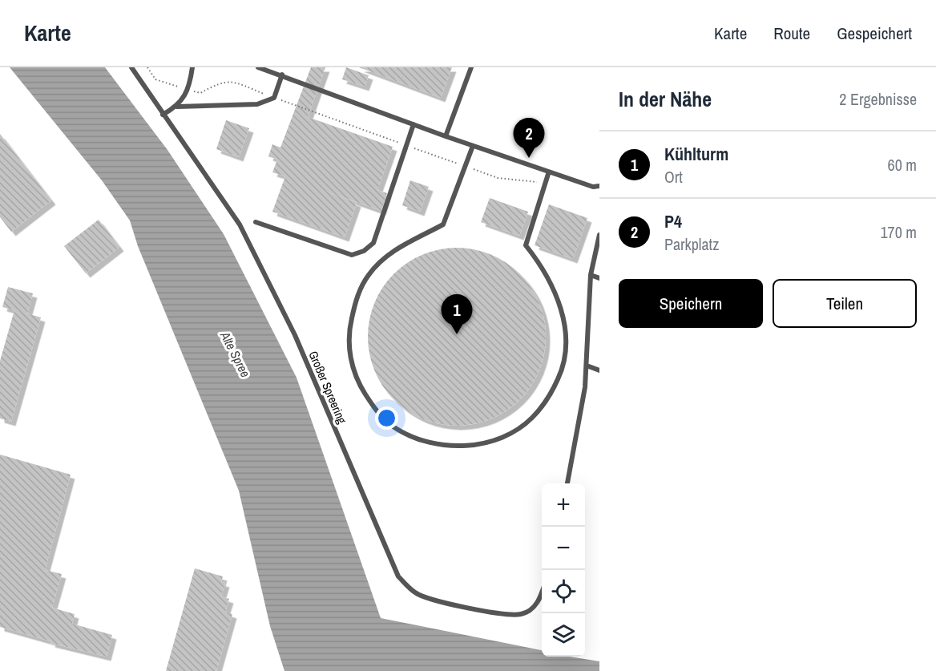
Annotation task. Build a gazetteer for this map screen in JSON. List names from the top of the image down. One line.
{"streets":{"lane":["Großer Spreering"]},"water":["Alte Spree"],"page":{"header":"Karte","nav":["Karte","Route","Gespeichert"],"heading":["In der Nähe","2 Ergebnisse"],"pins":["2","1"],"list":[{"mark":"1","name":"Kühlturm","note":"Ort","value":"60 m"},{"mark":"2","name":"P4","note":"Parkplatz","value":"170 m"}],"buttons":["Speichern","Teilen"],"map_buttons":["+","−"]}}
